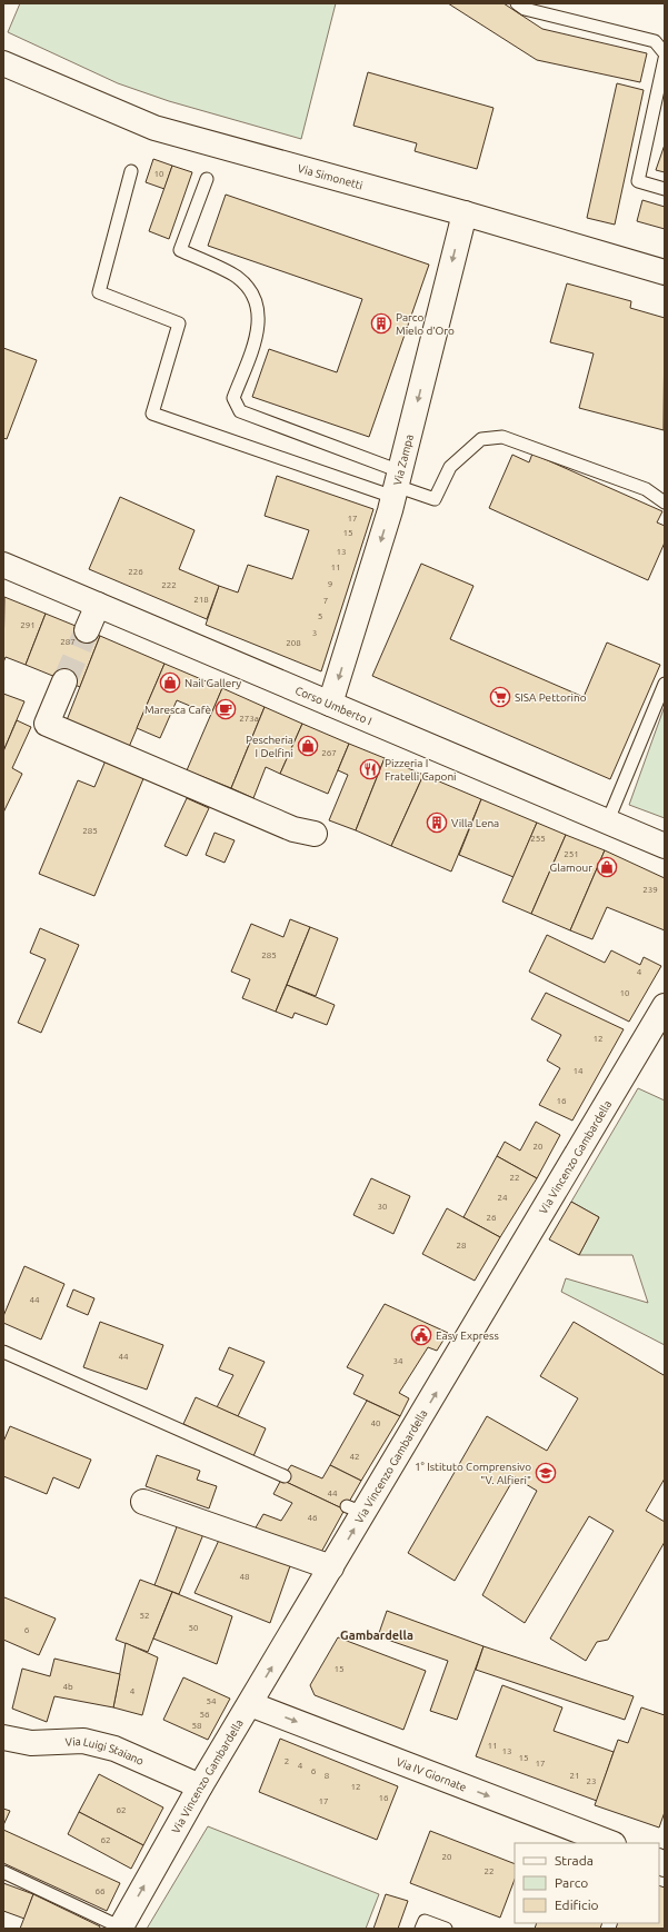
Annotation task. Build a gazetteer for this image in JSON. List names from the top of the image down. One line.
{"streets":{"street":["Via Simonetti","Via Zampa","Corso Umberto I","Via Vincenzo Gambardella","Via Luigi Staiano","Via IV Giornate"]},"crossings":[["Via Simonetti","Via Zampa"],["Via Zampa","Corso Umberto I"],["Via Vincenzo Gambardella","Via Luigi Staiano"],["Via Vincenzo Gambardella","Via IV Giornate"]],"one_way":["Via Zampa","Via Vincenzo Gambardella","Via IV Giornate"],"districts":["Gambardella"],"places":{"building":["Parco Mielo d'Oro","Villa Lena"],"shop":["Nail Gallery","Pescheria I Delfini","Glamour"],"supermarket":["SISA Pettorino"],"cafe":["Maresca Cafè"],"restaurant":["Pizzeria I Fratelli Caponi"],"public building":["Easy Express"],"school or university":["1° Istituto Comprensivo \"V. Alfieri\""]},"house_numbers":["10","17","15","13","11","226","9","222","218","7","5","291","3","287","208","273a","267","285","255","251","239","285","4","10","12","14","16","20","22","24","30","26","28","44","44","34","40","42","44","46","48","52","50","6","15","4b","4","54","56","58","11","13","15","2","17","4","6","8","21","23","12","16","17","62","62","20","22","66"],"legend":["Strada","Parco","Edificio"]}
